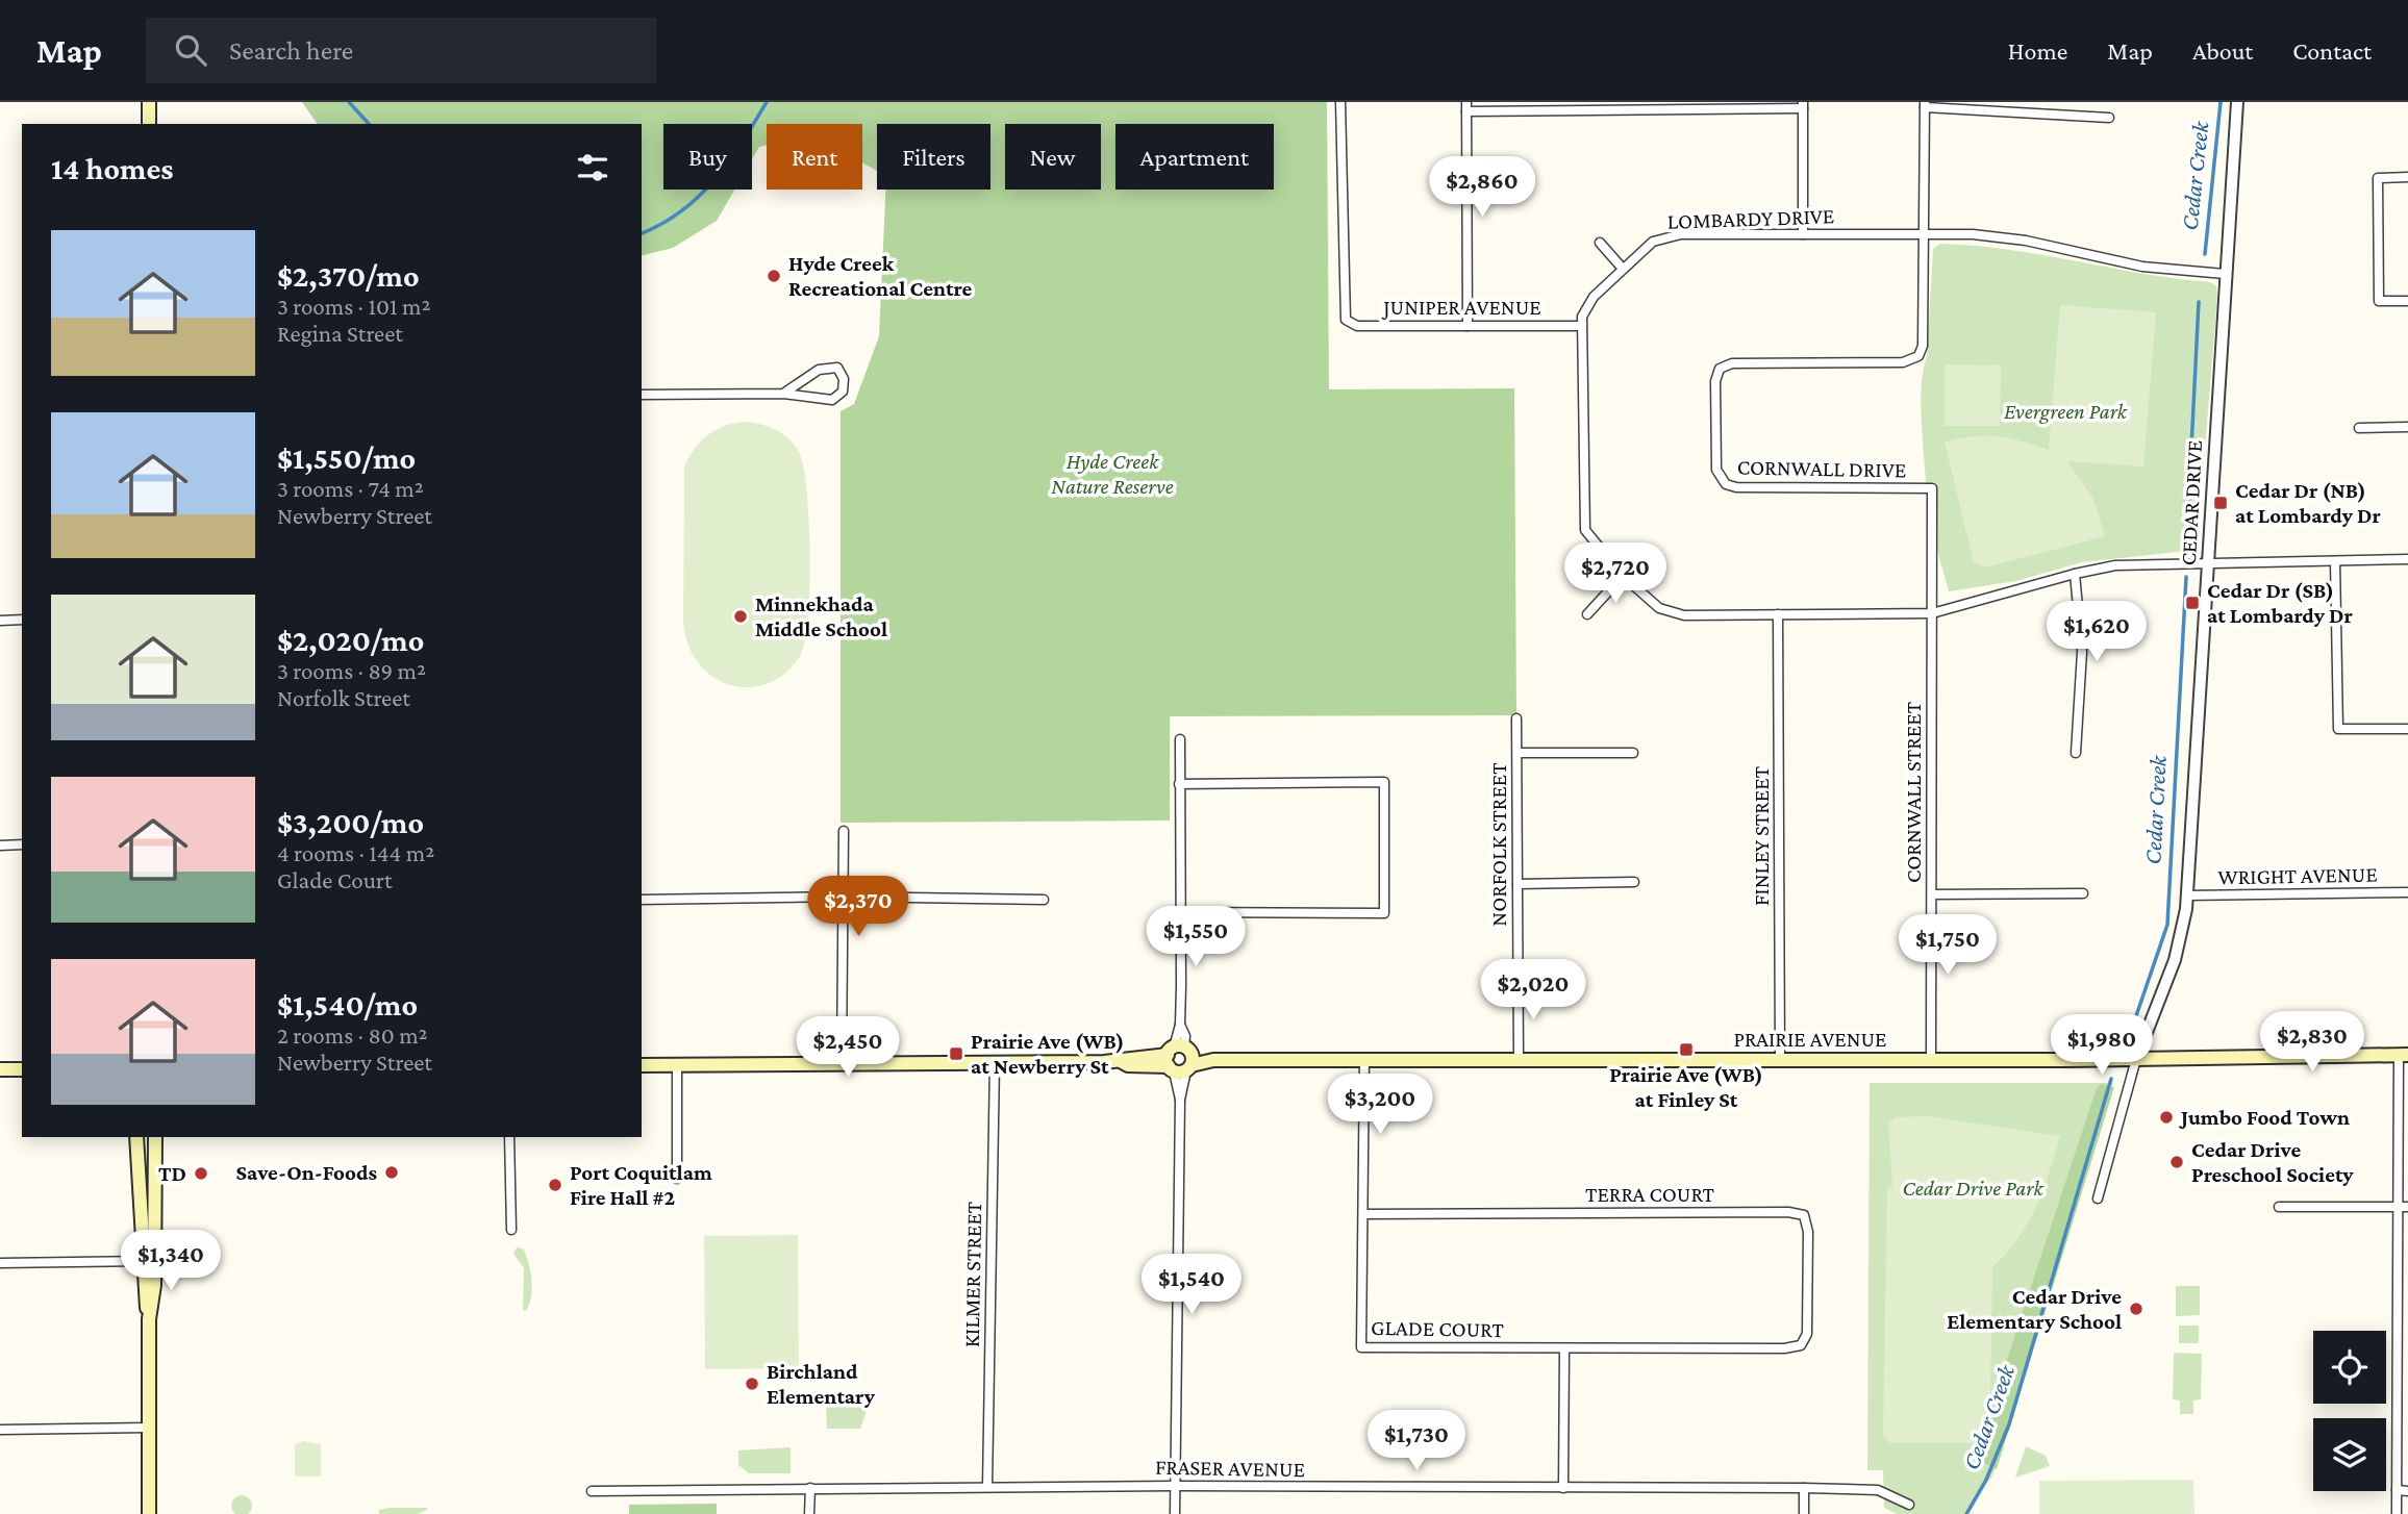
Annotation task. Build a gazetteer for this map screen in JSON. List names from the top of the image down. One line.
{"streets":{"main road":["PRAIRIE AVENUE"],"street":["LOMBARDY DRIVE","JUNIPER AVENUE","CORNWALL DRIVE","CEDAR DRIVE","CORNWALL STREET","FINLEY STREET","NORFOLK STREET","WRIGHT AVENUE","TERRA COURT","KILMER STREET","GLADE COURT","FRASER AVENUE"]},"crossings":[["LOMBARDY DRIVE","JUNIPER AVENUE"],["LOMBARDY DRIVE","CORNWALL DRIVE"],["LOMBARDY DRIVE","CEDAR DRIVE"],["LOMBARDY DRIVE","CORNWALL STREET"],["LOMBARDY DRIVE","FINLEY STREET"],["CORNWALL DRIVE","CORNWALL STREET"],["CEDAR DRIVE","WRIGHT AVENUE"],["CEDAR DRIVE","PRAIRIE AVENUE"],["CORNWALL STREET","PRAIRIE AVENUE"],["FINLEY STREET","PRAIRIE AVENUE"],["NORFOLK STREET","PRAIRIE AVENUE"],["PRAIRIE AVENUE","KILMER STREET"],["PRAIRIE AVENUE","GLADE COURT"],["TERRA COURT","GLADE COURT"],["KILMER STREET","FRASER AVENUE"]],"water":["Cedar Creek"],"parks":["Evergreen Park","Hyde Creek Nature Reserve","Cedar Drive Park"],"places":{"other":["Hyde Creek Recreational Centre","Minnekhada Middle School","Jumbo Food Town","Cedar Drive Preschool Society","Save-On-Foods","TD","Port Coquitlam Fire Hall #2","Cedar Drive Elementary School","Birchland Elementary"],"transit":["Cedar Dr (NB) at Lombardy Dr","Cedar Dr (SB) at Lombardy Dr","Prairie Ave (WB) at Finley St","Prairie Ave (WB) at Newberry St"]},"page":{"header":"Map","search":"Search here","nav":["Home","Map","About","Contact"],"chip":["Buy","Rent","Filters","New","Apartment"],"heading":"14 homes","price":["$2,860","$2,720","$1,620","$2,370","$1,550","$1,750","$2,020","$2,830","$1,980","$2,450","$3,200","$1,340","$1,540","$1,730"],"list":[{"name":"$2,370/mo","note":"3 rooms · 101 m² · Regina Street"},{"name":"$1,550/mo","note":"3 rooms · 74 m² · Newberry Street"},{"name":"$2,020/mo","note":"3 rooms · 89 m² · Norfolk Street"},{"name":"$3,200/mo","note":"4 rooms · 144 m² · Glade Court"},{"name":"$1,540/mo","note":"2 rooms · 80 m² · Newberry Street"}]}}
